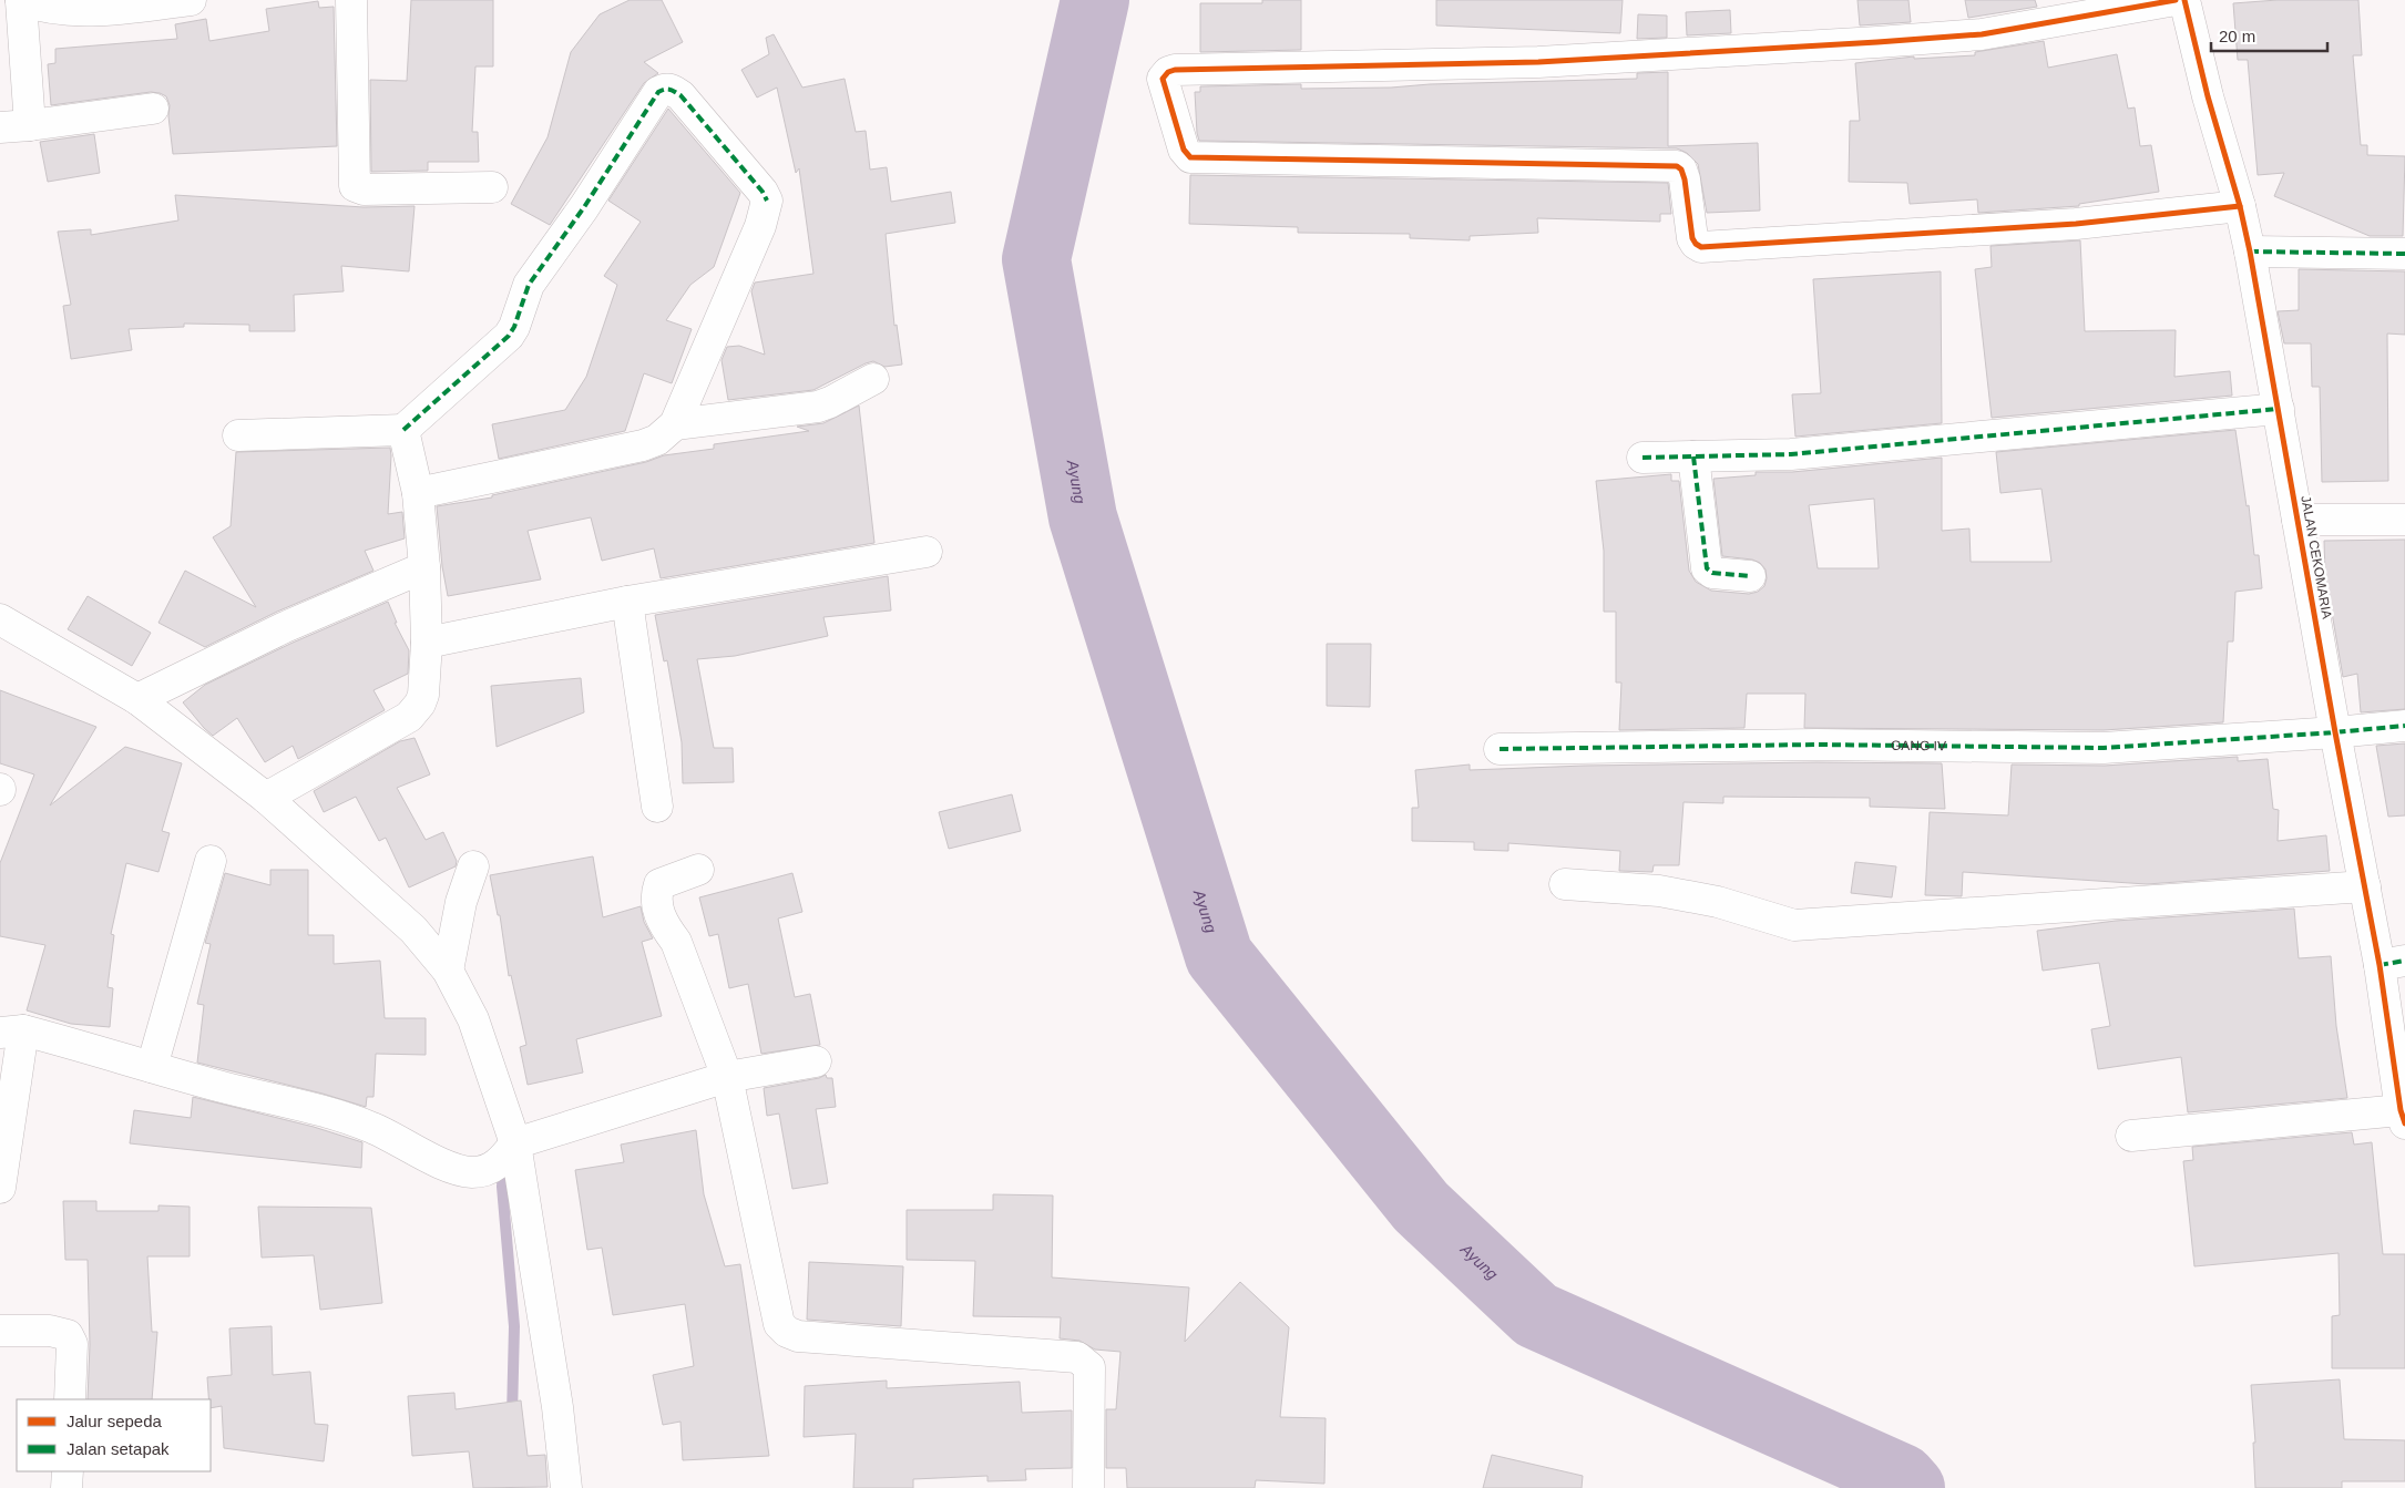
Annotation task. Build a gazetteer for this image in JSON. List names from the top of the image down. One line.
{"streets":{"street":["JALAN CEKOMARIA","GANG IV"]},"crossings":[["JALAN CEKOMARIA","GANG IV"]],"water":["Ayung"],"legend":["Jalur sepeda","Jalan setapak"],"scale_bar":"20 m"}
